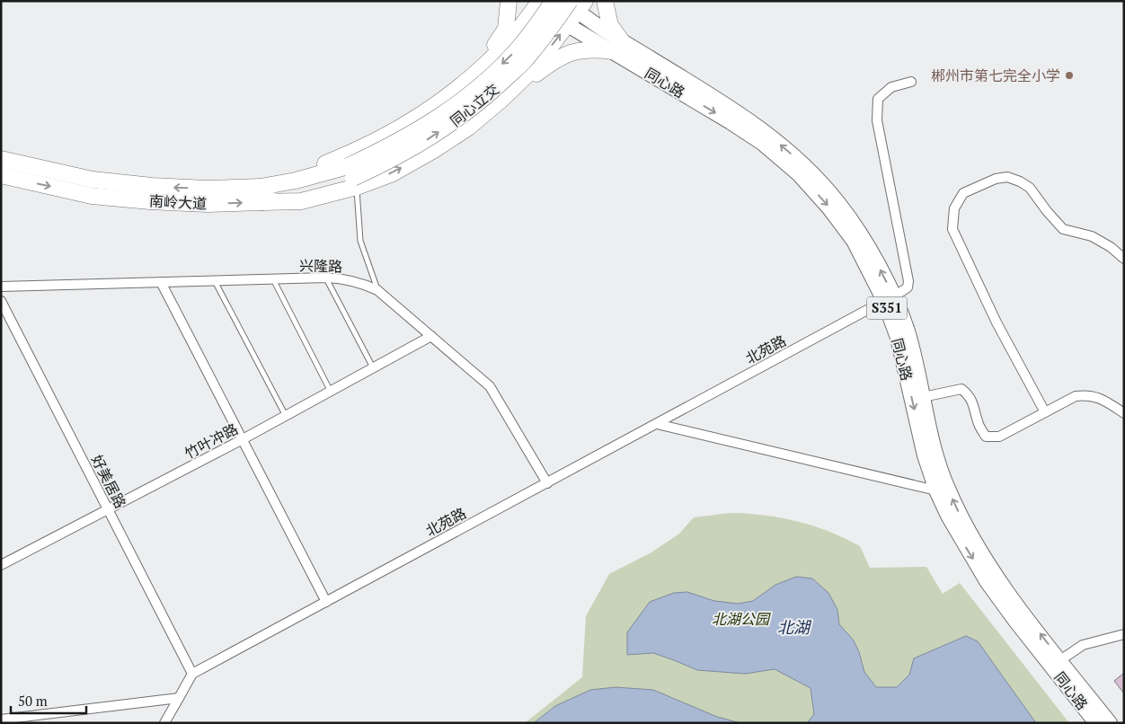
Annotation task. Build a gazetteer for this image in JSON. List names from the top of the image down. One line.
{"streets":{"highway":["同心立交","南岭大道"],"main road":["同心路","S351"],"street":["兴隆路","北苑路","竹叶冲路","好美居路"]},"crossings":[["同心路","同心立交"],["同心路","北苑路"],["同心立交","南岭大道"],["兴隆路","北苑路"],["兴隆路","竹叶冲路"],["北苑路","好美居路"],["竹叶冲路","好美居路"]],"water":["北湖"],"parks":["北湖公园"],"places":["郴州市第七完全小学"],"scale_bar":"50 m"}
